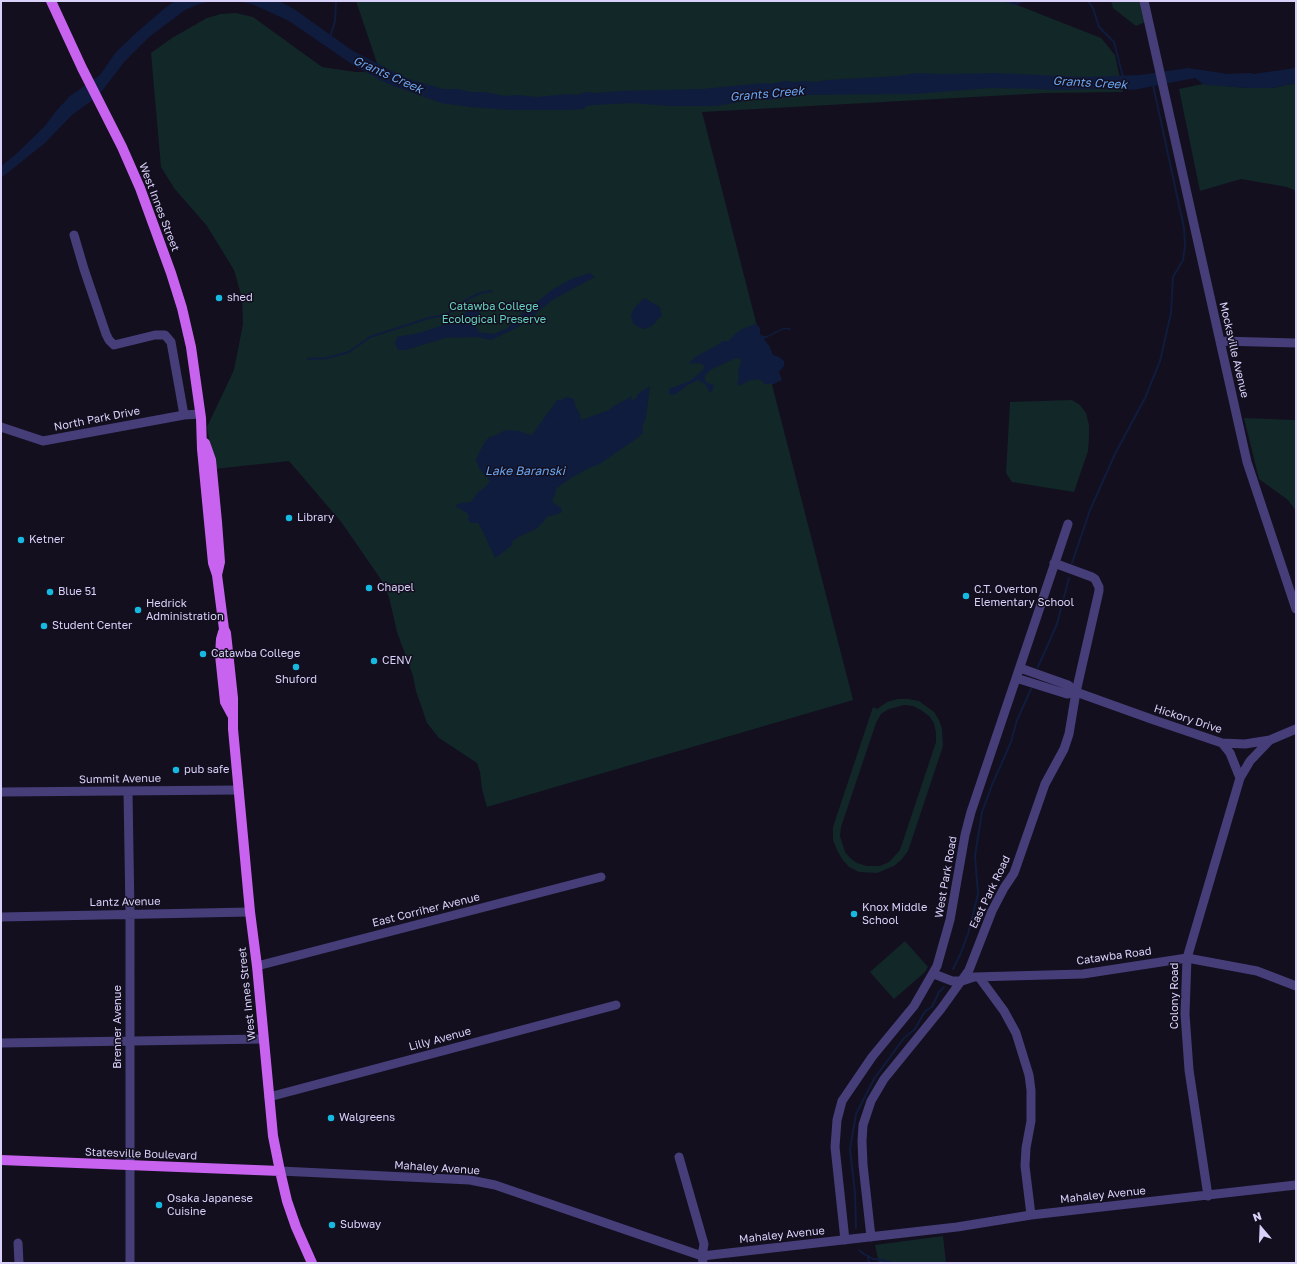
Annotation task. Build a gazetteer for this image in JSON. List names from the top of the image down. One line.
{"streets":{"main road":["West Innes Street","Statesville Boulevard"],"street":["Mocksville Avenue","North Park Drive","Hickory Drive","Summit Avenue","West Park Road","East Park Road","Lantz Avenue","East Corriher Avenue","Catawba Road","Colony Road","Brenner Avenue","Lilly Avenue","Mahaley Avenue"]},"crossings":[["West Innes Street","North Park Drive"],["West Innes Street","Summit Avenue"],["West Innes Street","Lantz Avenue"],["West Innes Street","East Corriher Avenue"],["West Innes Street","Lilly Avenue"],["West Innes Street","Statesville Boulevard"],["West Innes Street","Mahaley Avenue"],["Hickory Drive","West Park Road"],["Hickory Drive","East Park Road"],["Hickory Drive","Colony Road"],["Summit Avenue","Brenner Avenue"],["West Park Road","East Park Road"],["West Park Road","Catawba Road"],["West Park Road","Mahaley Avenue"],["East Park Road","Catawba Road"],["East Park Road","Mahaley Avenue"],["Lantz Avenue","Brenner Avenue"],["Catawba Road","Colony Road"],["Colony Road","Mahaley Avenue"],["Brenner Avenue","Statesville Boulevard"],["Statesville Boulevard","Mahaley Avenue"]],"water":["Grants Creek","Lake Baranski"],"parks":["Catawba College Ecological Preserve"],"places":["shed","Library","Ketner","Chapel","Blue 51","C.T. Overton Elementary School","Hedrick Administration","Student Center","Catawba College","CENV","Shuford","pub safe","Knox Middle School","Walgreens","Osaka Japanese Cuisine","Subway"],"north":"top"}
